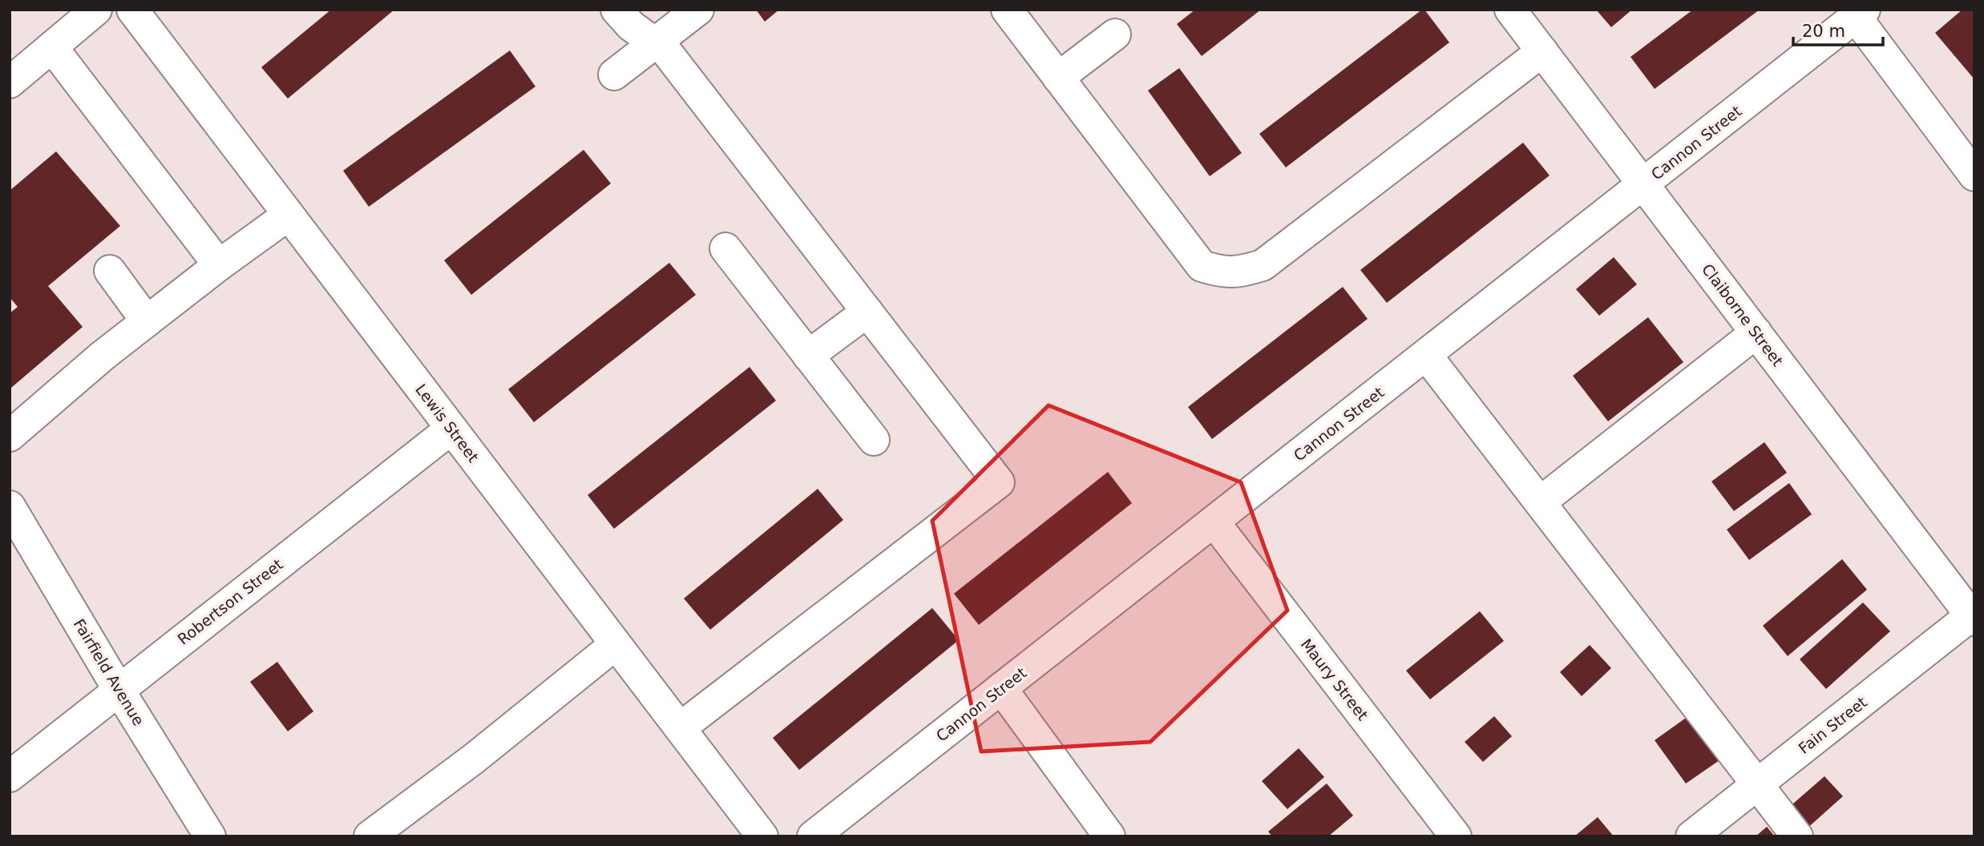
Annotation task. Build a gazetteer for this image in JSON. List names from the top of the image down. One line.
{"streets":{"street":["Cannon Street","Claiborne Street","Lewis Street","Robertson Street","Fairfield Avenue","Maury Street","Fain Street"]},"crossings":[["Cannon Street","Claiborne Street"],["Cannon Street","Maury Street"],["Claiborne Street","Fain Street"],["Lewis Street","Robertson Street"],["Robertson Street","Fairfield Avenue"]],"scale_bar":"20 m"}
